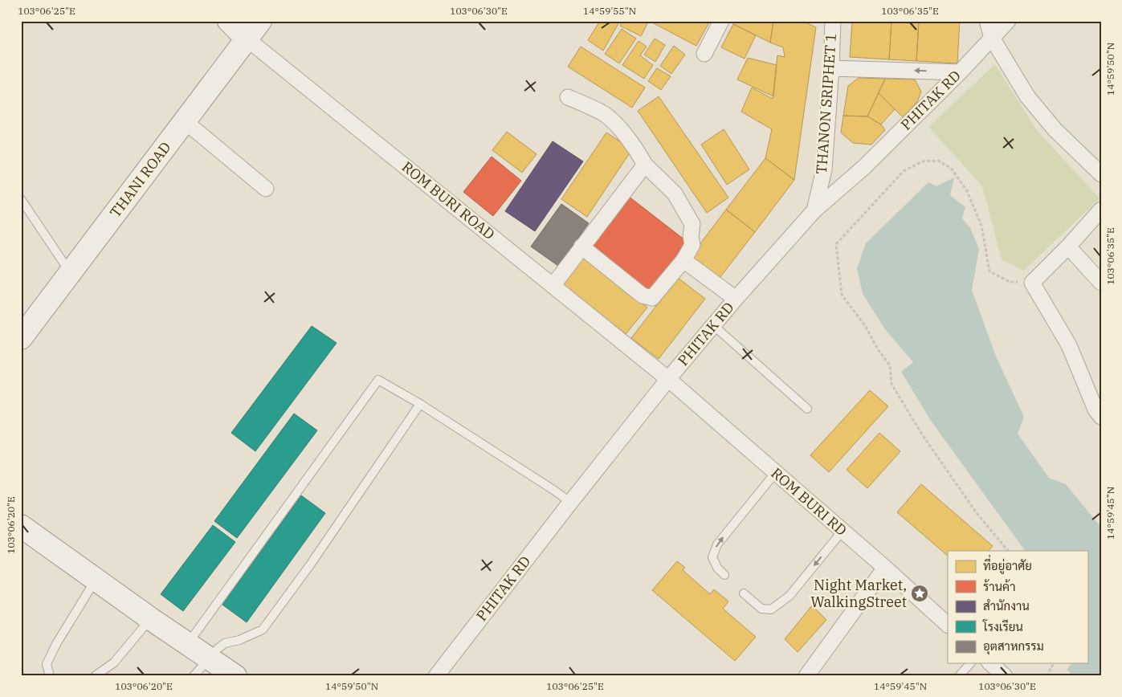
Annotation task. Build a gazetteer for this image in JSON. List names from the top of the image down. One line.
{"streets":{"street":["PHITAK RD","THANON SRIPHET 1","THANI ROAD","ROM BURI ROAD","ROM BURI RD"]},"crossings":[["PHITAK RD","THANON SRIPHET 1"],["PHITAK RD","ROM BURI ROAD"],["PHITAK RD","ROM BURI RD"],["THANI ROAD","ROM BURI ROAD"],["ROM BURI ROAD","ROM BURI RD"]],"places":{"place":["Night Market, WalkingStreet"]},"legend":["ที่อยู่อาศัย","ร้านค้า","สำนักงาน","โรงเรียน","อุตสาหกรรม"],"coordinates":["103°06'25\"E","103°06'30\"E","14°59'55\"N","103°06'35\"E","14°59'50\"N","14°59'45\"N","103°06'20\"E"]}
